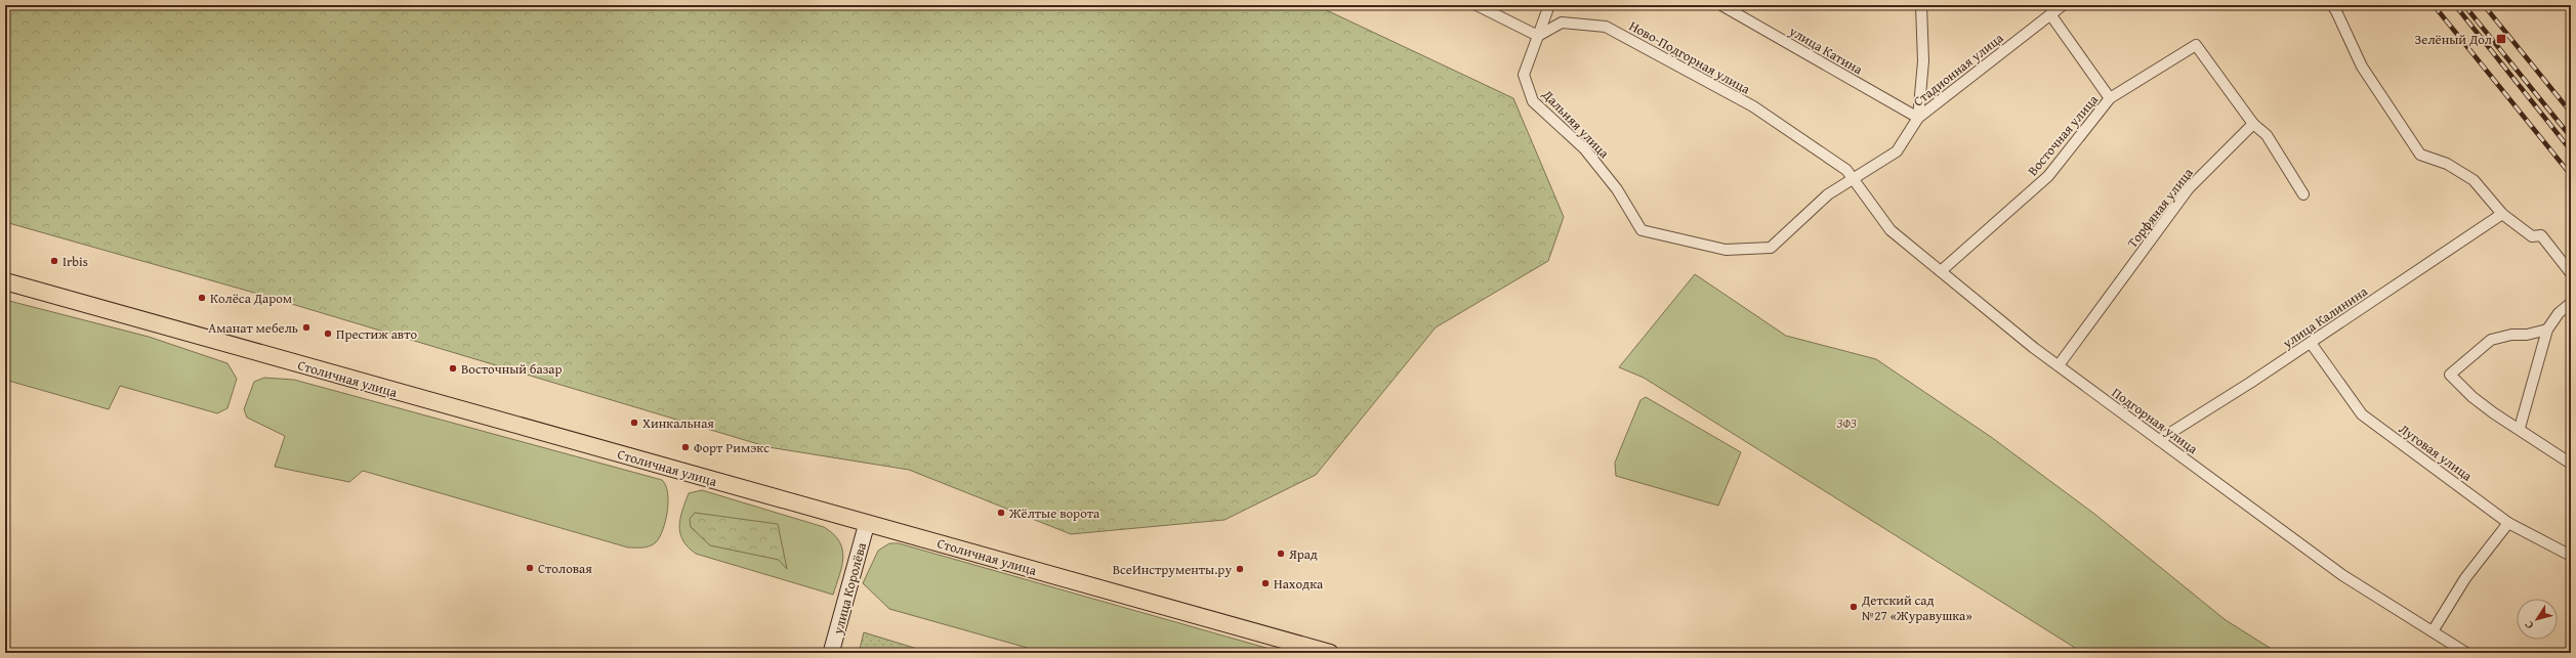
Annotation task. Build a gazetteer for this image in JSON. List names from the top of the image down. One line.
{"streets":{"main road":["Столичная улица"],"street":["улица Катина","Ново-Подгорная улица","Стадионная улица","Дальняя улица","Восточная улица","Торфяная улица","улица Калинина","Подгорная улица","Луговая улица","улица Королёва"]},"crossings":[["улица Катина","Стадионная улица"],["Ново-Подгорная улица","Стадионная улица"],["Ново-Подгорная улица","Дальняя улица"],["Ново-Подгорная улица","Подгорная улица"],["Стадионная улица","Дальняя улица"],["Стадионная улица","Подгорная улица"],["Восточная улица","Торфяная улица"],["Восточная улица","Подгорная улица"],["Торфяная улица","Подгорная улица"],["улица Калинина","Подгорная улица"],["улица Калинина","Луговая улица"],["Столичная улица","улица Королёва"]],"parks":["ЗФЗ"],"places":{"transit":["Зелёный Дол"],"other":["Irbis","Колёса Даром","Аманат мебель","Престиж авто","Восточный базар","Хинкальная","Форт Римэкс","Жёлтые ворота","Ярад","Столовая","ВсеИнструменты.ру","Находка","Детский сад №27 «Журавушка»"]},"north":"bottom left"}
